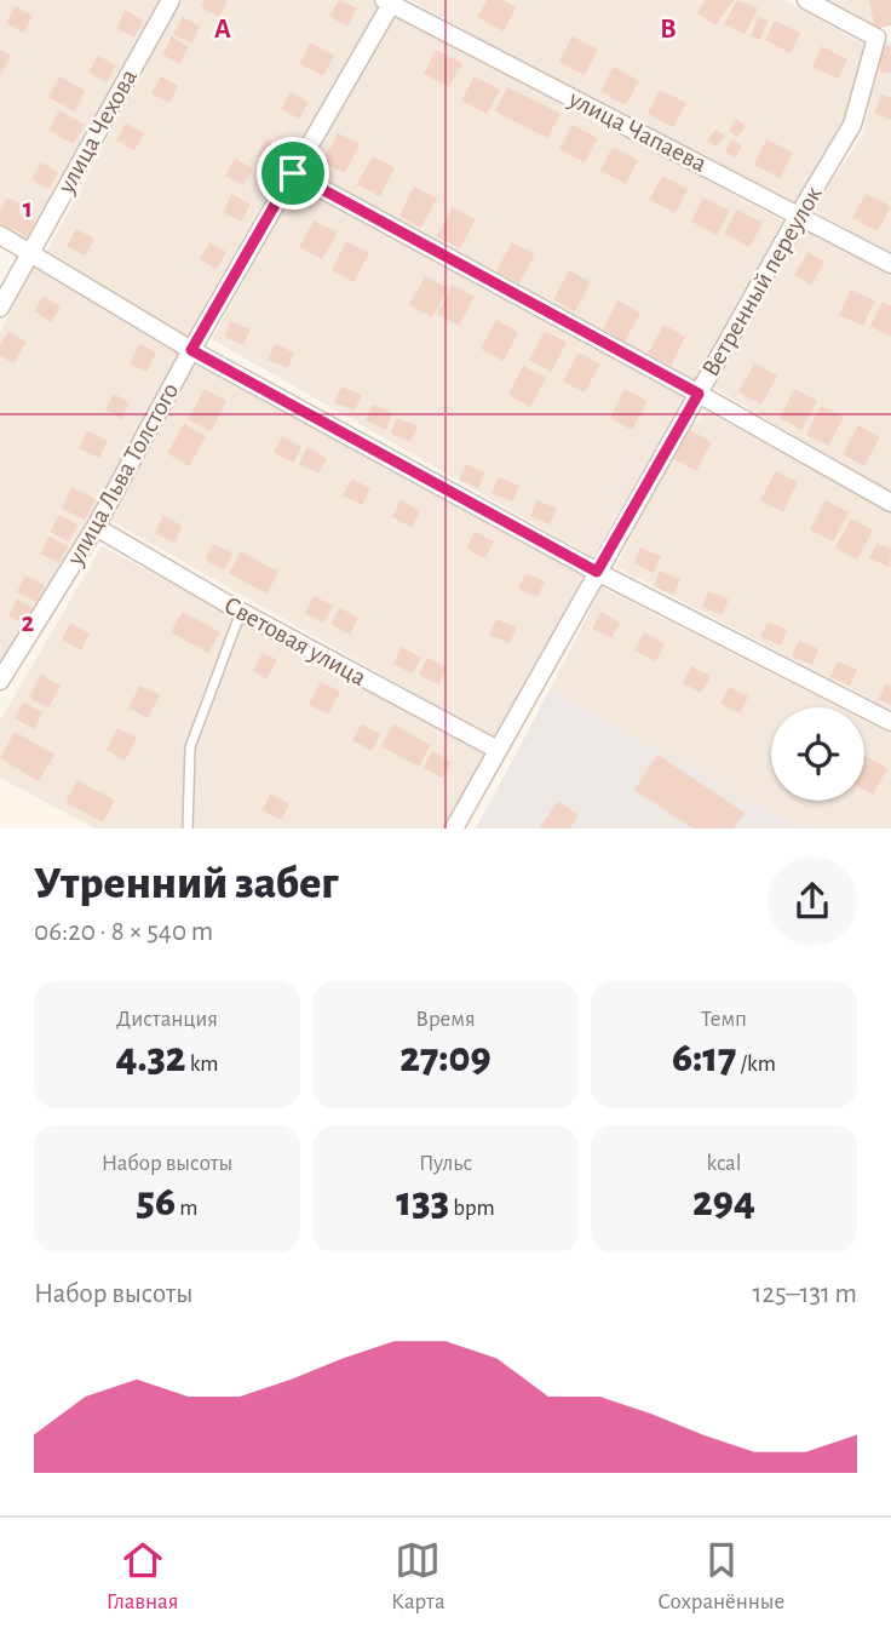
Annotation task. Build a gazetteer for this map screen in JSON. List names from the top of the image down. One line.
{"streets":{"street":["улица Чехова","улица Чапаева","Ветренный переулок","улица Льва Толстого","Световая улица"]},"crossings":[["улица Чапаева","Ветренный переулок"],["улица Чапаева","улица Льва Толстого"],["Ветренный переулок","Световая улица"],["улица Льва Толстого","Световая улица"]],"page":{"heading":["Утренний забег","06:20 · 8 × 540 m"],"stats":[["Дистанция","4.32 km"],["Время","27:09"],["Темп","6:17 /km"],["Набор высоты","56 m"],["Пульс","133 bpm"],["kcal","294"]],"chart":["Набор высоты","125–131 m"],"tabs":["Главная","Карта","Сохранённые"]},"grid":{"columns":["A","B"],"rows":["1","2"]}}
